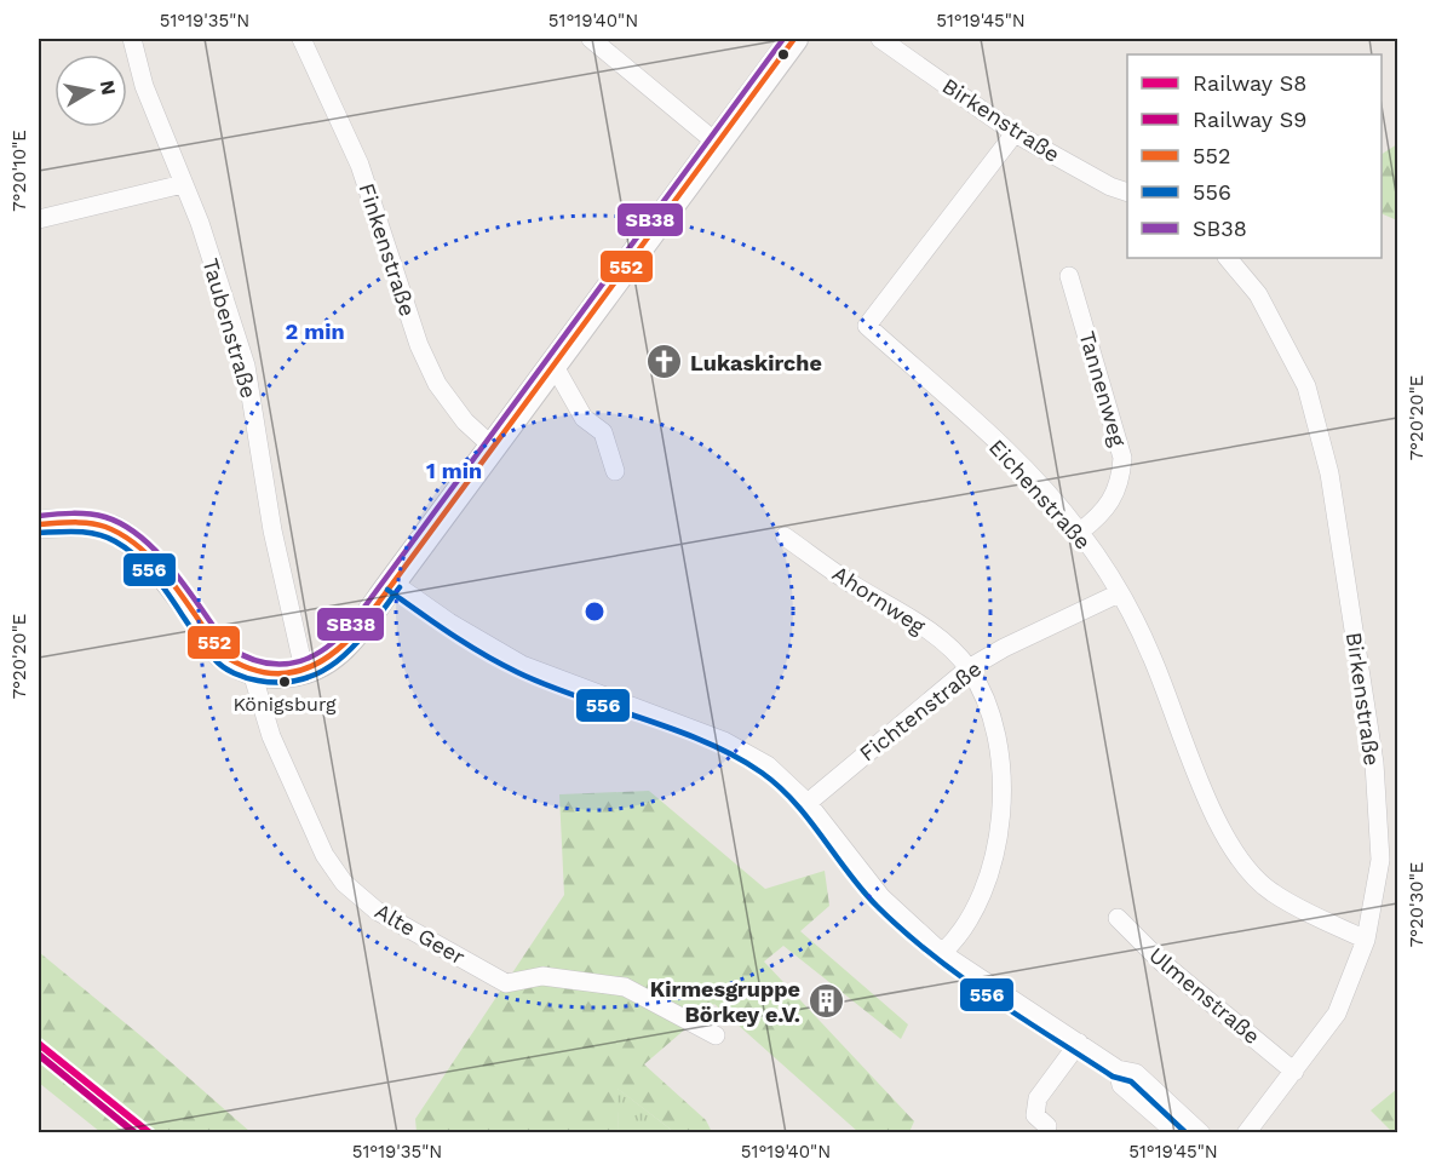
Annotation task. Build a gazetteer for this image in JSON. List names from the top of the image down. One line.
{"streets":{"street":["Birkenstraße","Finkenstraße","Taubenstraße","Tannenweg","Eichenstraße","Ahornweg","Fichtenstraße","Alte Geer","Ulmenstraße"]},"crossings":[["Birkenstraße","Eichenstraße"],["Birkenstraße","Ulmenstraße"],["Tannenweg","Eichenstraße"],["Eichenstraße","Fichtenstraße"],["Ahornweg","Fichtenstraße"]],"places":{"church":["Lukaskirche"],"other":["Königsburg"],"building":["Kirmesgruppe Börkey e.V."]},"lines":["transit line 552","transit line SB38","transit line 556","rail line S8","rail line S9"],"legend":["Railway S8","Railway S9","552","556","SB38"],"north":"right","coordinates":["51°19'35\"N","51°19'40\"N","51°19'45\"N","7°20'10\"E","7°20'20\"E","7°20'30\"E"],"rings":["2 min","1 min"]}
